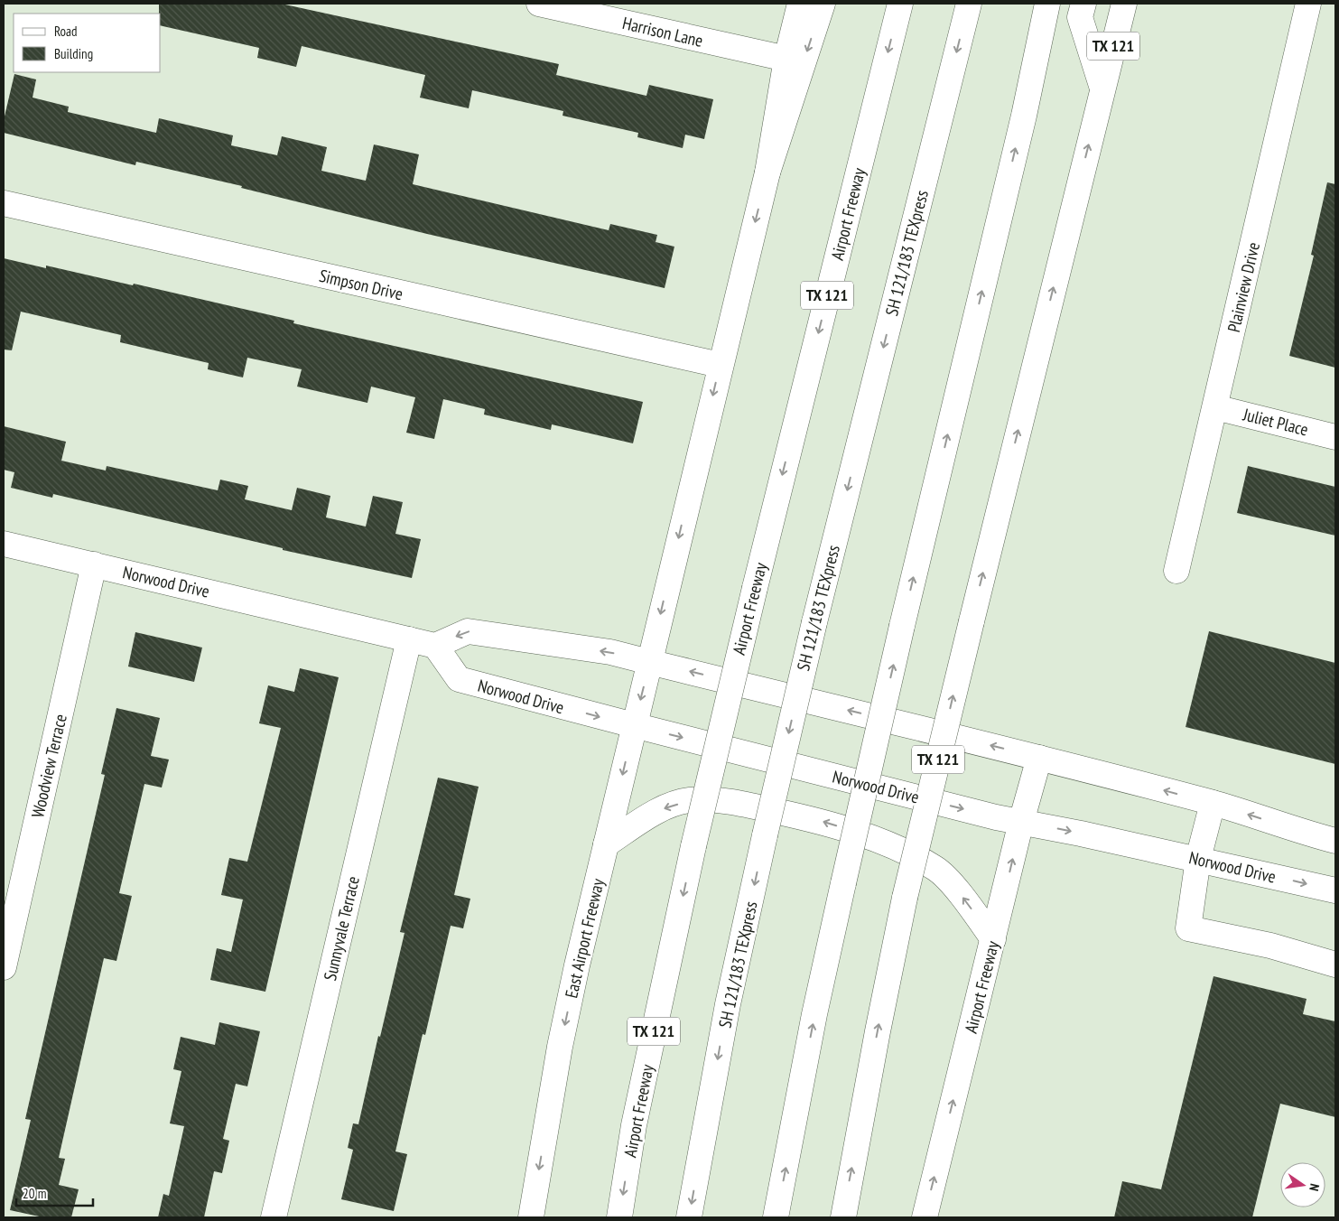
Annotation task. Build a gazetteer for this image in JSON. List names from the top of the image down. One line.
{"streets":{"main road":["Harrison Lane","TX 121","Airport Freeway","SH 121/183 TEXpress","Simpson Drive","Plainview Drive","Juliet Place","Norwood Drive","Woodview Terrace","Sunnyvale Terrace","East Airport Freeway"]},"crossings":[["Airport Freeway","Norwood Drive"],["Plainview Drive","Juliet Place"],["Norwood Drive","Woodview Terrace"],["Norwood Drive","Sunnyvale Terrace"],["Norwood Drive","East Airport Freeway"]],"one_way":["East Airport Freeway"],"legend":["Road","Building"],"scale_bar":"20 m","north":"right"}
